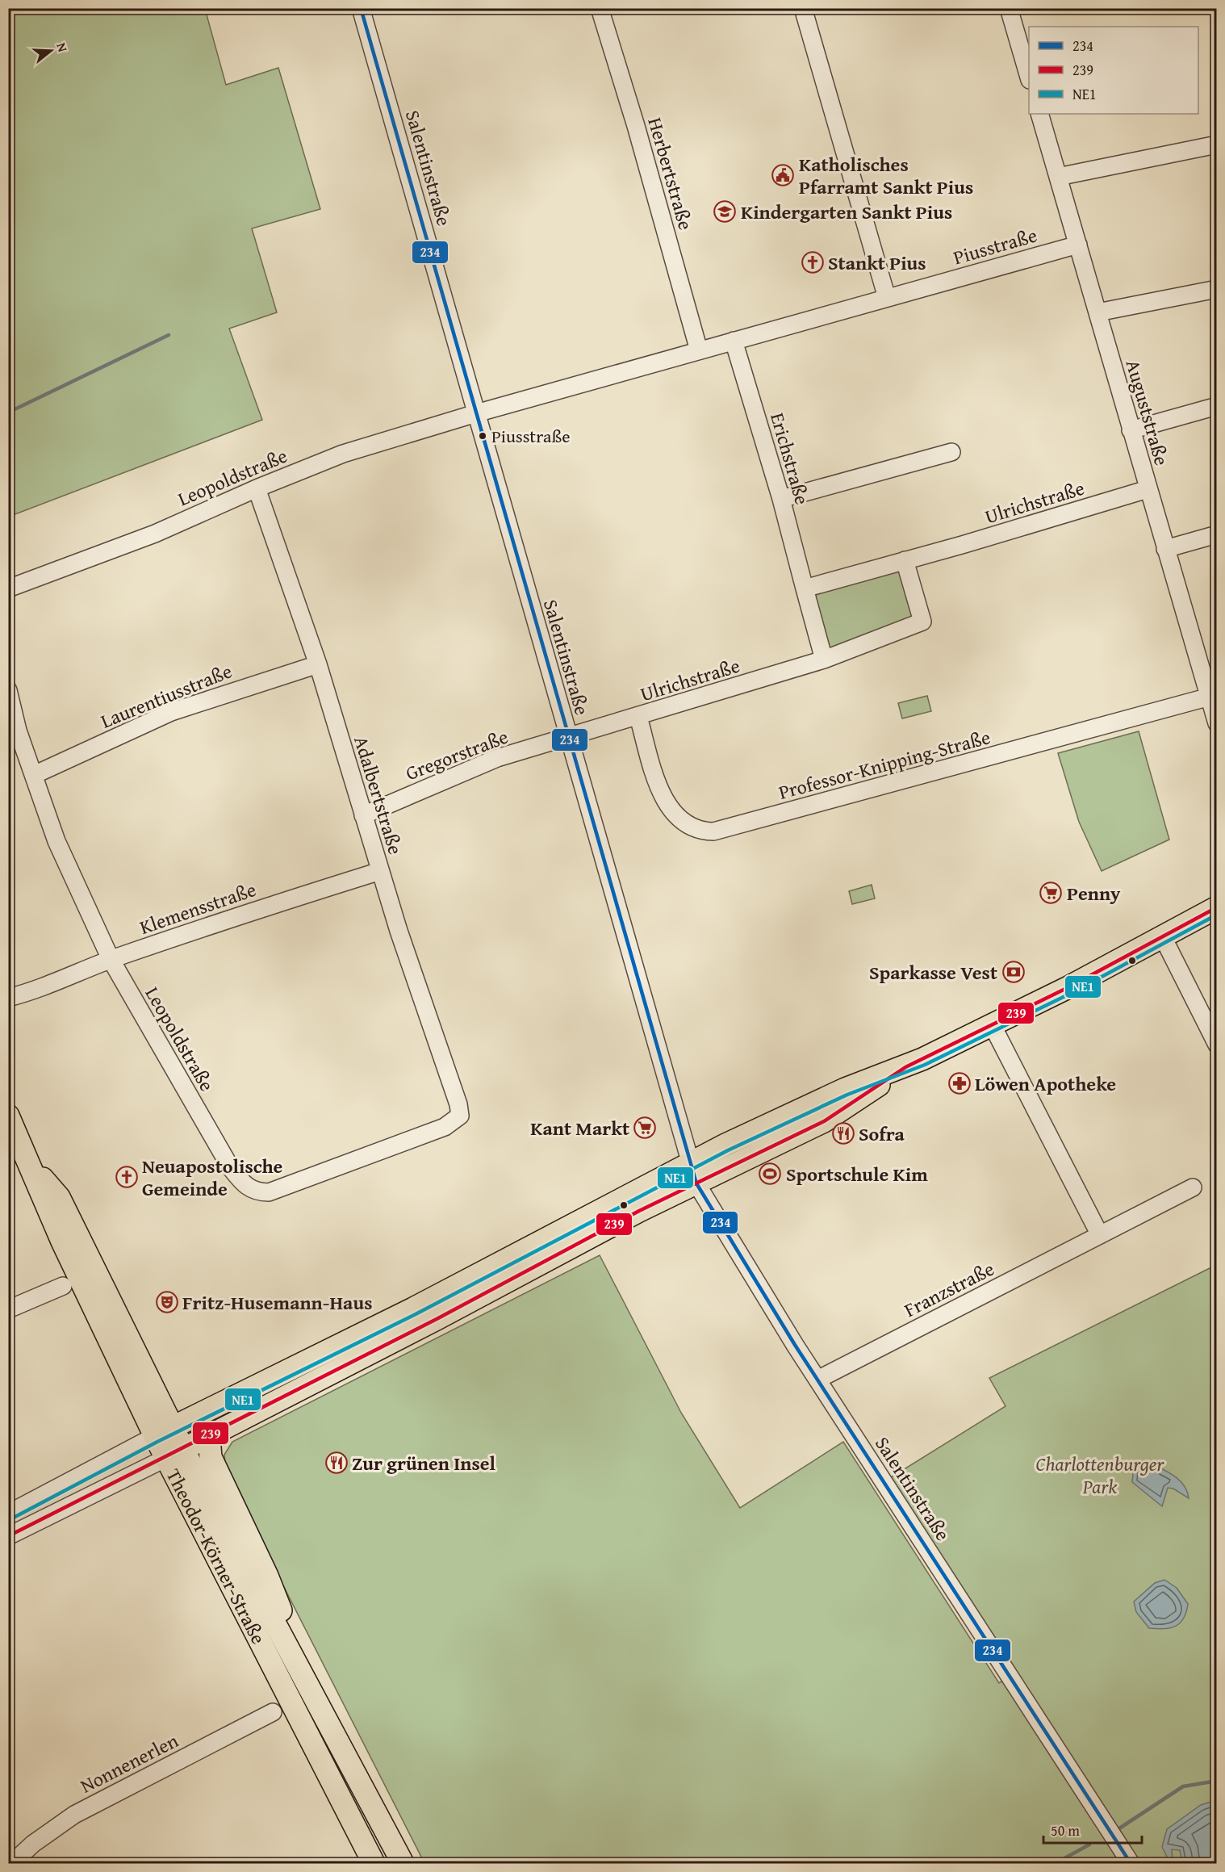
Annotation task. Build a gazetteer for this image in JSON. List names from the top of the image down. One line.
{"streets":{"main road":["Theodor-Körner-Straße"],"street":["Salentinstraße","Herbertstraße","Piusstraße","Auguststraße","Erichstraße","Leopoldstraße","Ulrichstraße","Laurentiusstraße","Gregorstraße","Professor-Knipping-Straße","Adalbertstraße","Klemensstraße","Franzstraße","Nonnenerlen"]},"crossings":[["Salentinstraße","Piusstraße"],["Salentinstraße","Leopoldstraße"],["Salentinstraße","Ulrichstraße"],["Salentinstraße","Gregorstraße"],["Salentinstraße","Franzstraße"],["Herbertstraße","Piusstraße"],["Piusstraße","Auguststraße"],["Piusstraße","Erichstraße"],["Piusstraße","Leopoldstraße"],["Auguststraße","Ulrichstraße"],["Auguststraße","Professor-Knipping-Straße"],["Erichstraße","Ulrichstraße"],["Leopoldstraße","Laurentiusstraße"],["Leopoldstraße","Adalbertstraße"],["Leopoldstraße","Klemensstraße"],["Ulrichstraße","Gregorstraße"],["Ulrichstraße","Professor-Knipping-Straße"],["Laurentiusstraße","Adalbertstraße"],["Gregorstraße","Adalbertstraße"],["Adalbertstraße","Klemensstraße"]],"parks":["Charlottenburger Park"],"places":{"public building":["Katholisches Pfarramt Sankt Pius"],"school or university":["Kindergarten Sankt Pius"],"church":["Stankt Pius","Neuapostolische Gemeinde"],"other":["Piusstraße"],"supermarket":["Penny","Kant Markt"],"bank":["Sparkasse Vest"],"pharmacy":["Löwen Apotheke"],"restaurant":["Sofra","Zur grünen Insel"],"sports":["Sportschule Kim"],"theatre":["Fritz-Husemann-Haus"]},"lines":["transit line 234","transit line 239","transit line NE1"],"legend":["234","239","NE1"],"scale_bar":"50 m","north":"right"}
